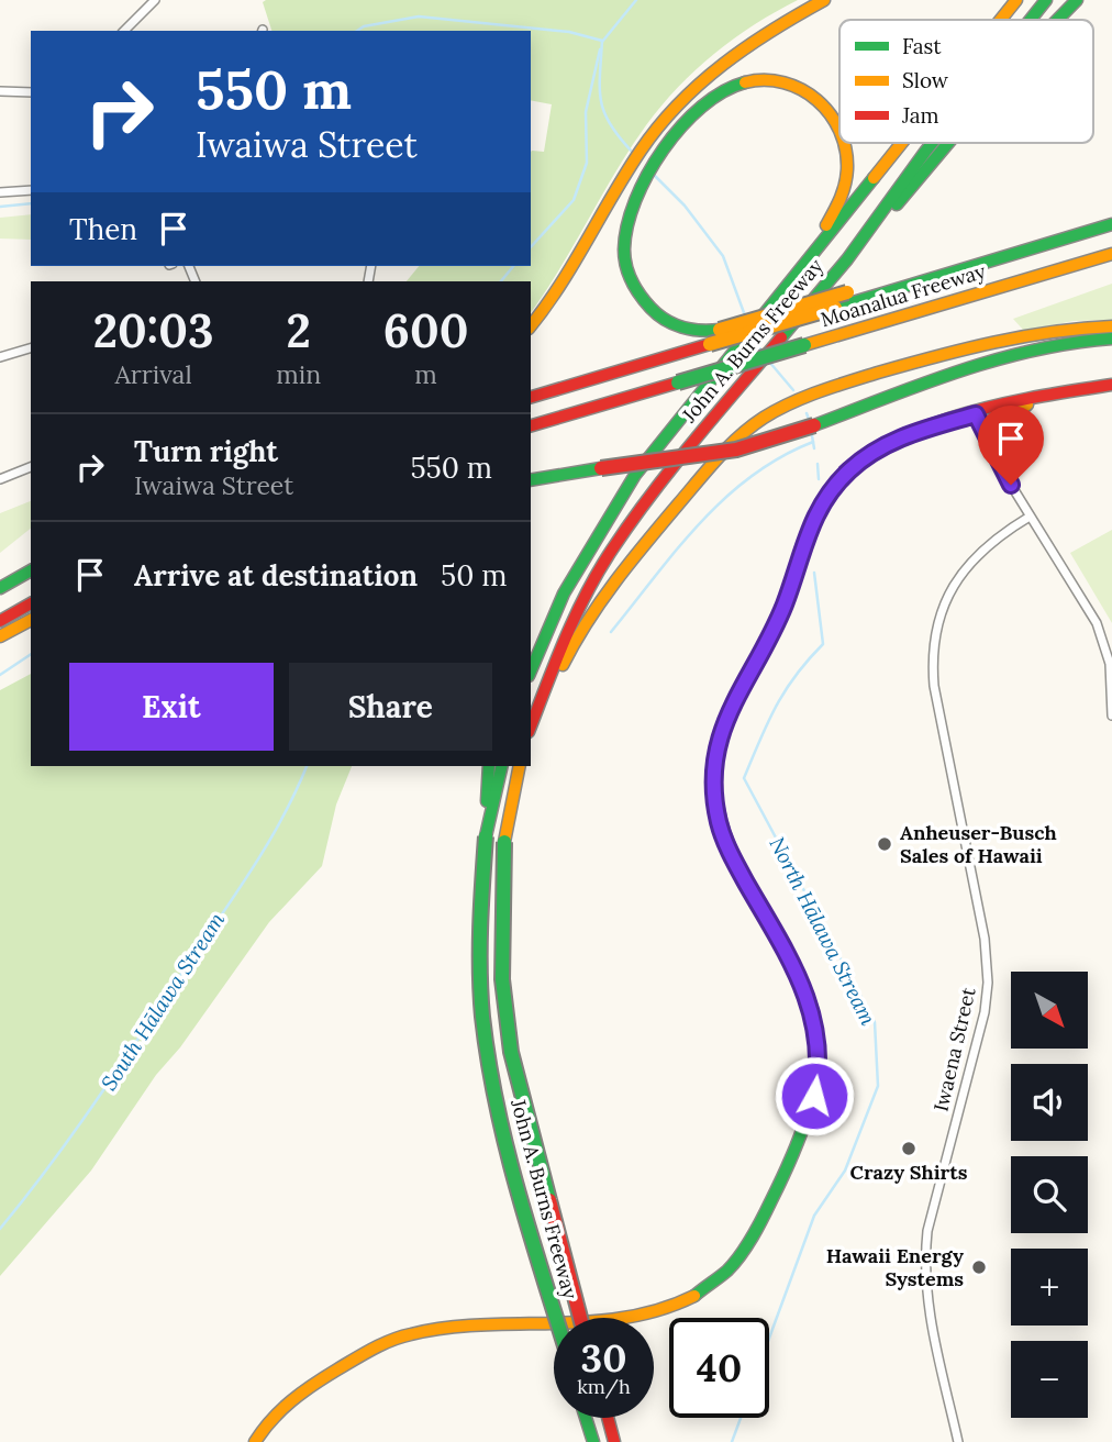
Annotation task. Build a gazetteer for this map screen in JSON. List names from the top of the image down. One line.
{"streets":{"main road":["Moanalua Freeway","John A. Burns Freeway"],"street":["Iwaena Street"]},"water":["North Hālawa Stream","South Hālawa Stream"],"places":["Anheuser-Busch Sales of Hawaii","Crazy Shirts","Hawaii Energy Systems"],"legend":["Fast","Slow","Jam"],"north":"bottom right","page":{"turn":["550 m","Iwaiwa Street"],"then":"Then","eta":["20:03","Arrival","2","min","600","m"],"list":[{"name":"Turn right","note":"Iwaiwa Street","value":"550 m"},{"name":"Arrive at destination","value":"50 m"}],"buttons":["Exit","Share"],"map_buttons":["+","−"],"speed":"30 km/h","limit":"40"}}
